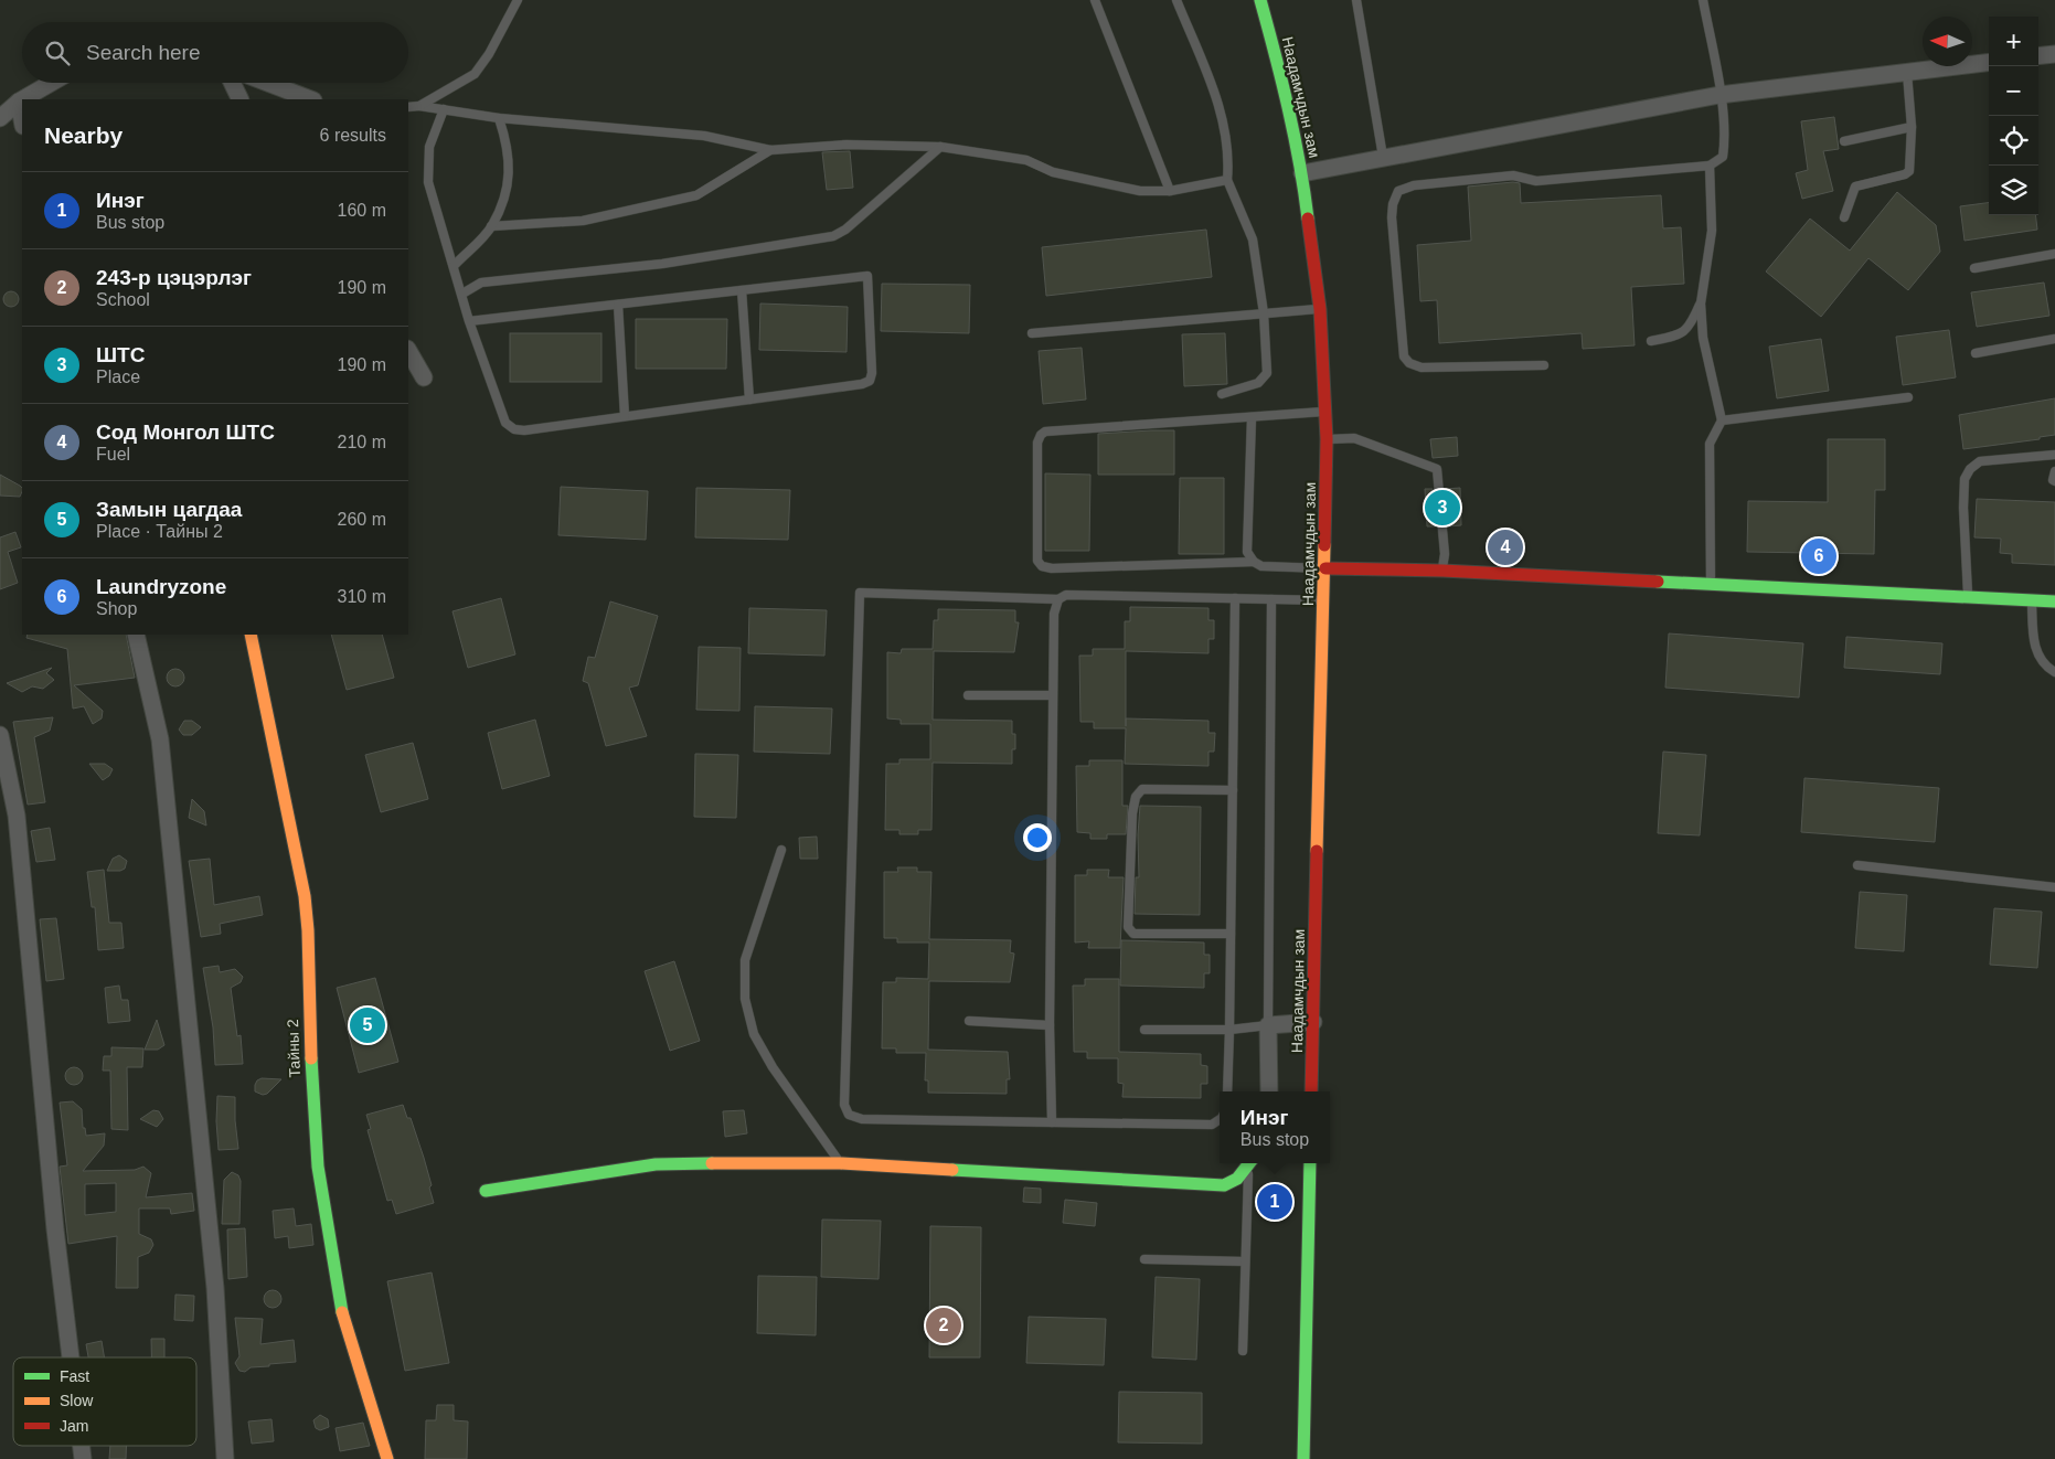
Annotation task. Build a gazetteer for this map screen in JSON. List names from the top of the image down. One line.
{"streets":{"street":["Наадамчдын зам","Тайны 2"]},"legend":["Fast","Slow","Jam"],"north":"left","page":{"map_buttons":["+","−"],"search":"Search here","heading":["Nearby","6 results"],"list":[{"mark":"1","name":"Инэг","note":"Bus stop","value":"160 m"},{"mark":"2","name":"243-р цэцэрлэг","note":"School","value":"190 m"},{"mark":"3","name":"ШТС","note":"Place","value":"190 m"},{"mark":"4","name":"Сод Монгол ШТС","note":"Fuel","value":"210 m"},{"mark":"5","name":"Замын цагдаа","note":"Place · Тайны 2","value":"260 m"},{"mark":"6","name":"Laundryzone","note":"Shop","value":"310 m"}],"pins":["3","4","6","5","1","2"],"popup":["Инэг","Bus stop"]}}
